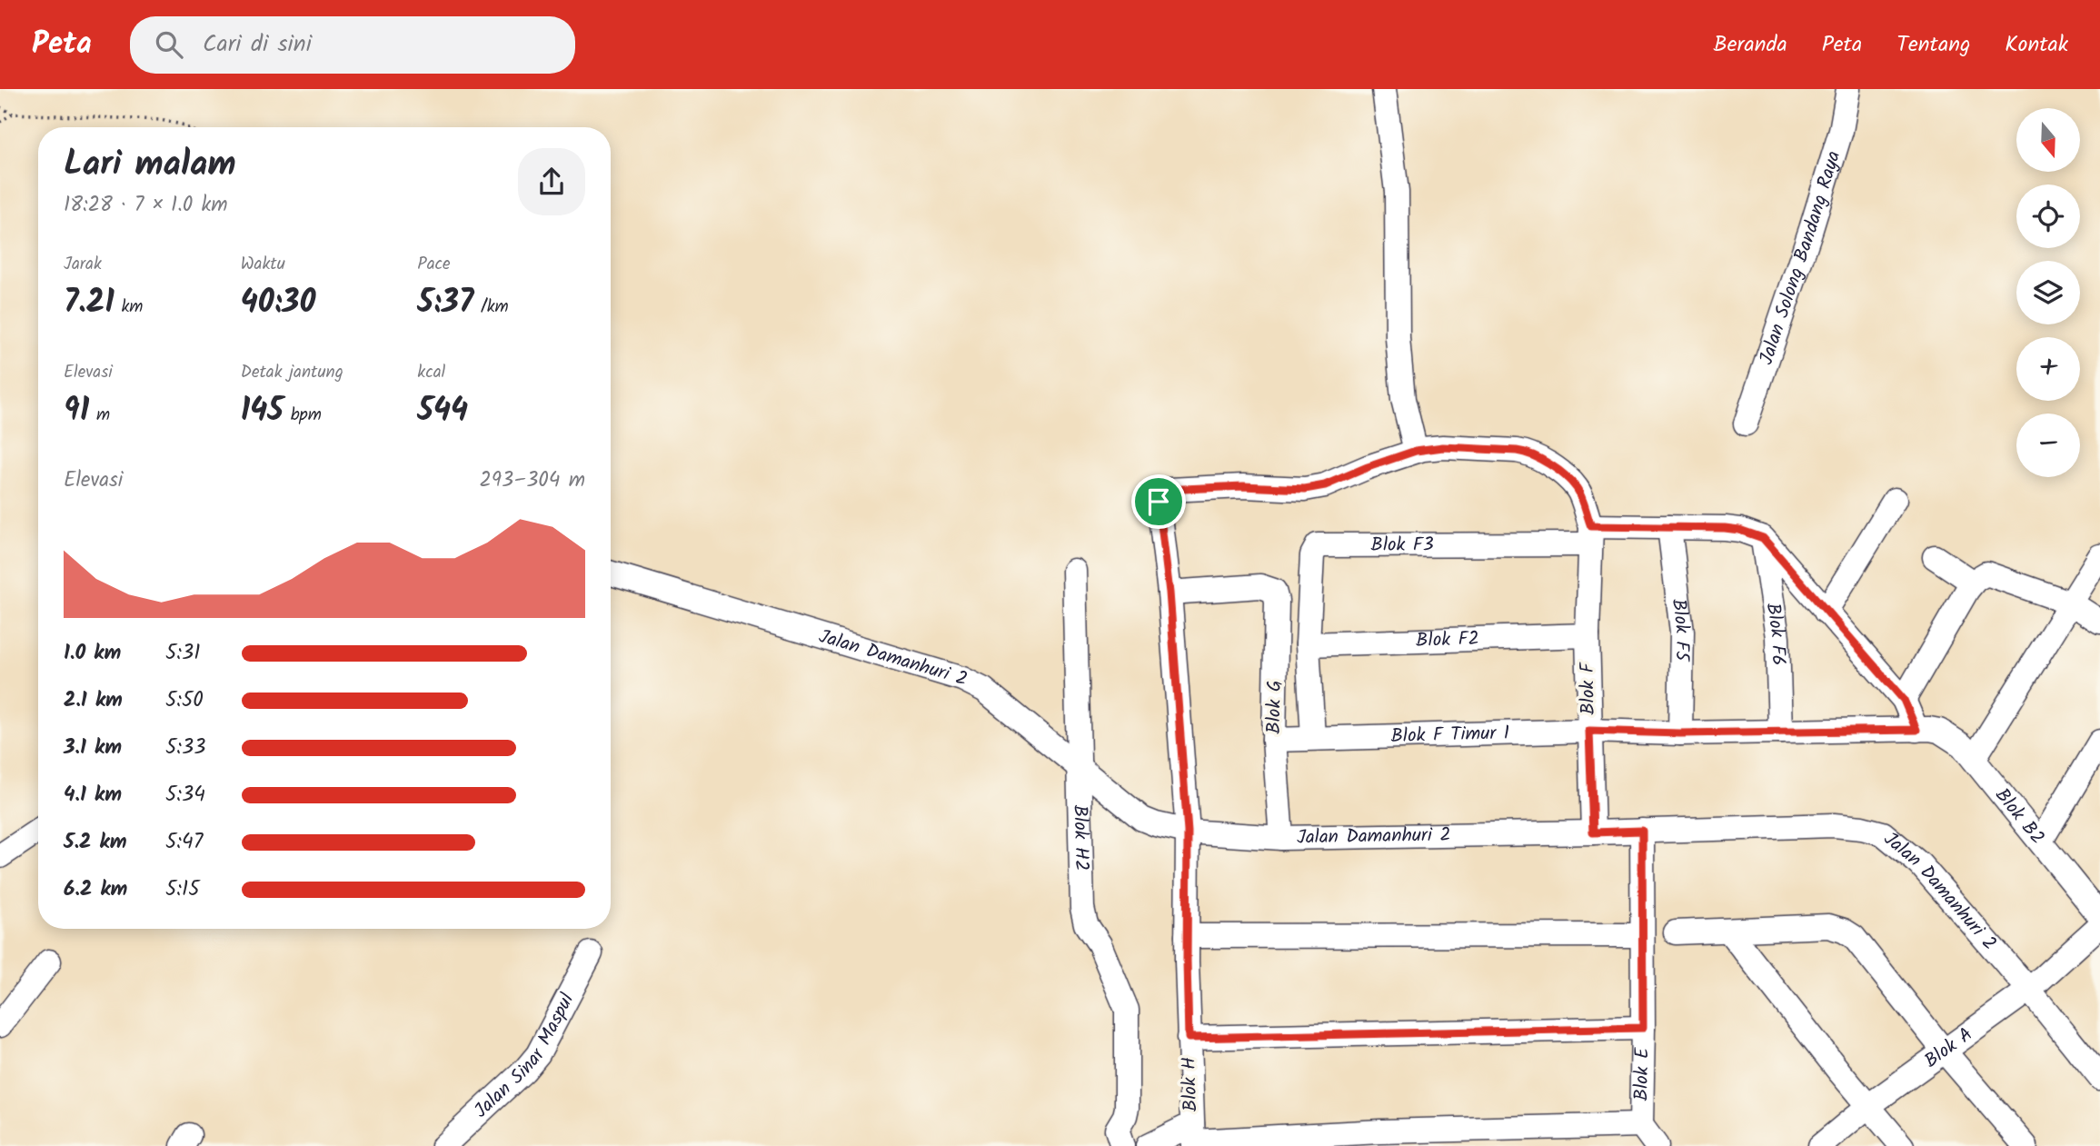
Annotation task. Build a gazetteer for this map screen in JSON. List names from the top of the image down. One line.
{"streets":{"street":["Jalan Solong Bandang Raya","Blok F3","Blok F5","Blok F6","Blok F2","Jalan Damanhuri 2","Blok F","Blok G","Blok F Timur 1","Blok B2","Blok H2","Blok A","Jalan Sinar Maspul","Blok E","Blok H"]},"crossings":[["Blok F3","Blok F2"],["Blok F3","Blok F"],["Blok F5","Blok F Timur 1"],["Blok F6","Blok F Timur 1"],["Blok F2","Blok F"],["Jalan Damanhuri 2","Blok F"],["Jalan Damanhuri 2","Blok G"],["Jalan Damanhuri 2","Blok H2"],["Jalan Damanhuri 2","Blok A"],["Jalan Damanhuri 2","Blok E"],["Jalan Damanhuri 2","Blok H"],["Blok F","Blok G"],["Blok F","Blok F Timur 1"],["Blok F","Blok H"],["Blok G","Blok F Timur 1"],["Blok G","Blok H"],["Blok F Timur 1","Blok B2"]],"north":"bottom","page":{"header":"Peta","search":"Cari di sini","nav":["Beranda","Peta","Tentang","Kontak"],"map_buttons":["+","−"],"heading":["Lari malam","18:28 · 7 × 1.0 km"],"stats":[["Jarak","7.21 km"],["Waktu","40:30"],["Pace","5:37 /km"],["Elevasi","91 m"],["Detak jantung","145 bpm"],["kcal","544"]],"chart":["Elevasi","293–304 m"],"list":[{"name":"1.0 km","note":"5:31"},{"name":"2.1 km","note":"5:50"},{"name":"3.1 km","note":"5:33"},{"name":"4.1 km","note":"5:34"},{"name":"5.2 km","note":"5:47"},{"name":"6.2 km","note":"5:15"}]}}
